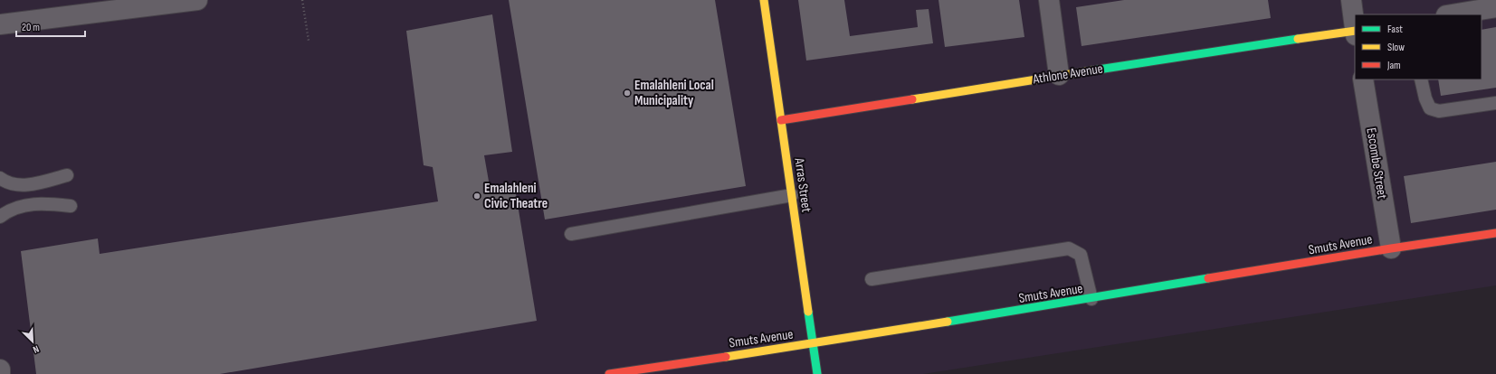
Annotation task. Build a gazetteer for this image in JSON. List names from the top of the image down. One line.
{"streets":{"street":["Athlone Avenue","Escombe Street","Arras Street","Smuts Avenue"]},"crossings":[["Athlone Avenue","Arras Street"],["Escombe Street","Smuts Avenue"],["Arras Street","Smuts Avenue"]],"places":["Emalahleni Local Municipality","Emalahleni Civic Theatre"],"legend":["Fast","Slow","Jam"],"scale_bar":"20 m","north":"bottom right"}
